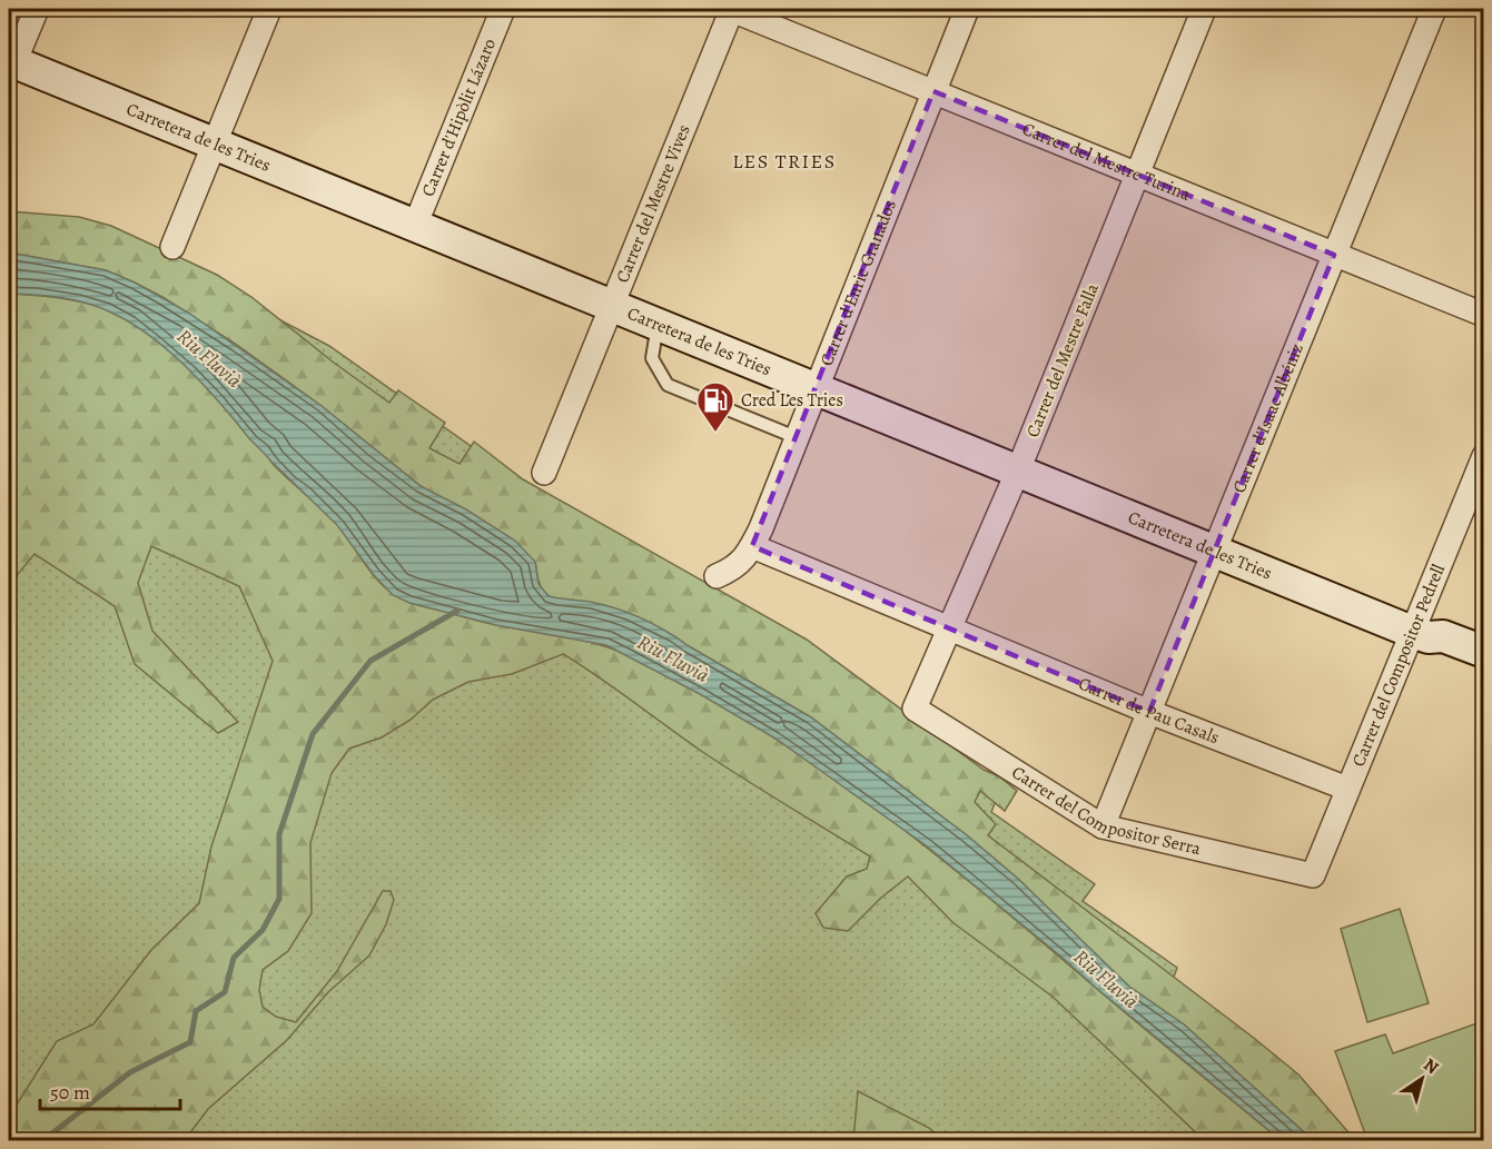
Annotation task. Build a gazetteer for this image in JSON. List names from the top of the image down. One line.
{"streets":{"street":["Carrer d'Hipòlit Lázaro","Carretera de les Tries","Carrer del Mestre Turina","Carrer del Mestre Vives","Carrer d'Enric Granados","Carrer del Mestre Falla","Carrer d'Isaac Albéniz","Carrer del Compositor Pedrell","Carrer de Pau Casals","Carrer del Compositor Serra"]},"crossings":[["Carrer d'Hipòlit Lázaro","Carretera de les Tries"],["Carretera de les Tries","Carrer del Mestre Vives"],["Carretera de les Tries","Carrer d'Enric Granados"],["Carretera de les Tries","Carrer del Mestre Falla"],["Carretera de les Tries","Carrer d'Isaac Albéniz"],["Carretera de les Tries","Carrer del Compositor Pedrell"],["Carrer del Mestre Turina","Carrer del Mestre Vives"],["Carrer del Mestre Turina","Carrer d'Enric Granados"],["Carrer del Mestre Turina","Carrer del Mestre Falla"],["Carrer del Mestre Turina","Carrer d'Isaac Albéniz"],["Carrer d'Enric Granados","Carrer de Pau Casals"],["Carrer del Mestre Falla","Carrer de Pau Casals"],["Carrer del Mestre Falla","Carrer del Compositor Serra"],["Carrer d'Isaac Albéniz","Carrer de Pau Casals"],["Carrer d'Isaac Albéniz","Carrer del Compositor Serra"],["Carrer del Compositor Pedrell","Carrer de Pau Casals"],["Carrer del Compositor Pedrell","Carrer del Compositor Serra"]],"districts":["LES TRIES"],"water":["Riu Fluvià"],"places":{"fuel station":["Cred Les Tries"]},"scale_bar":"50 m","north":"top right"}
